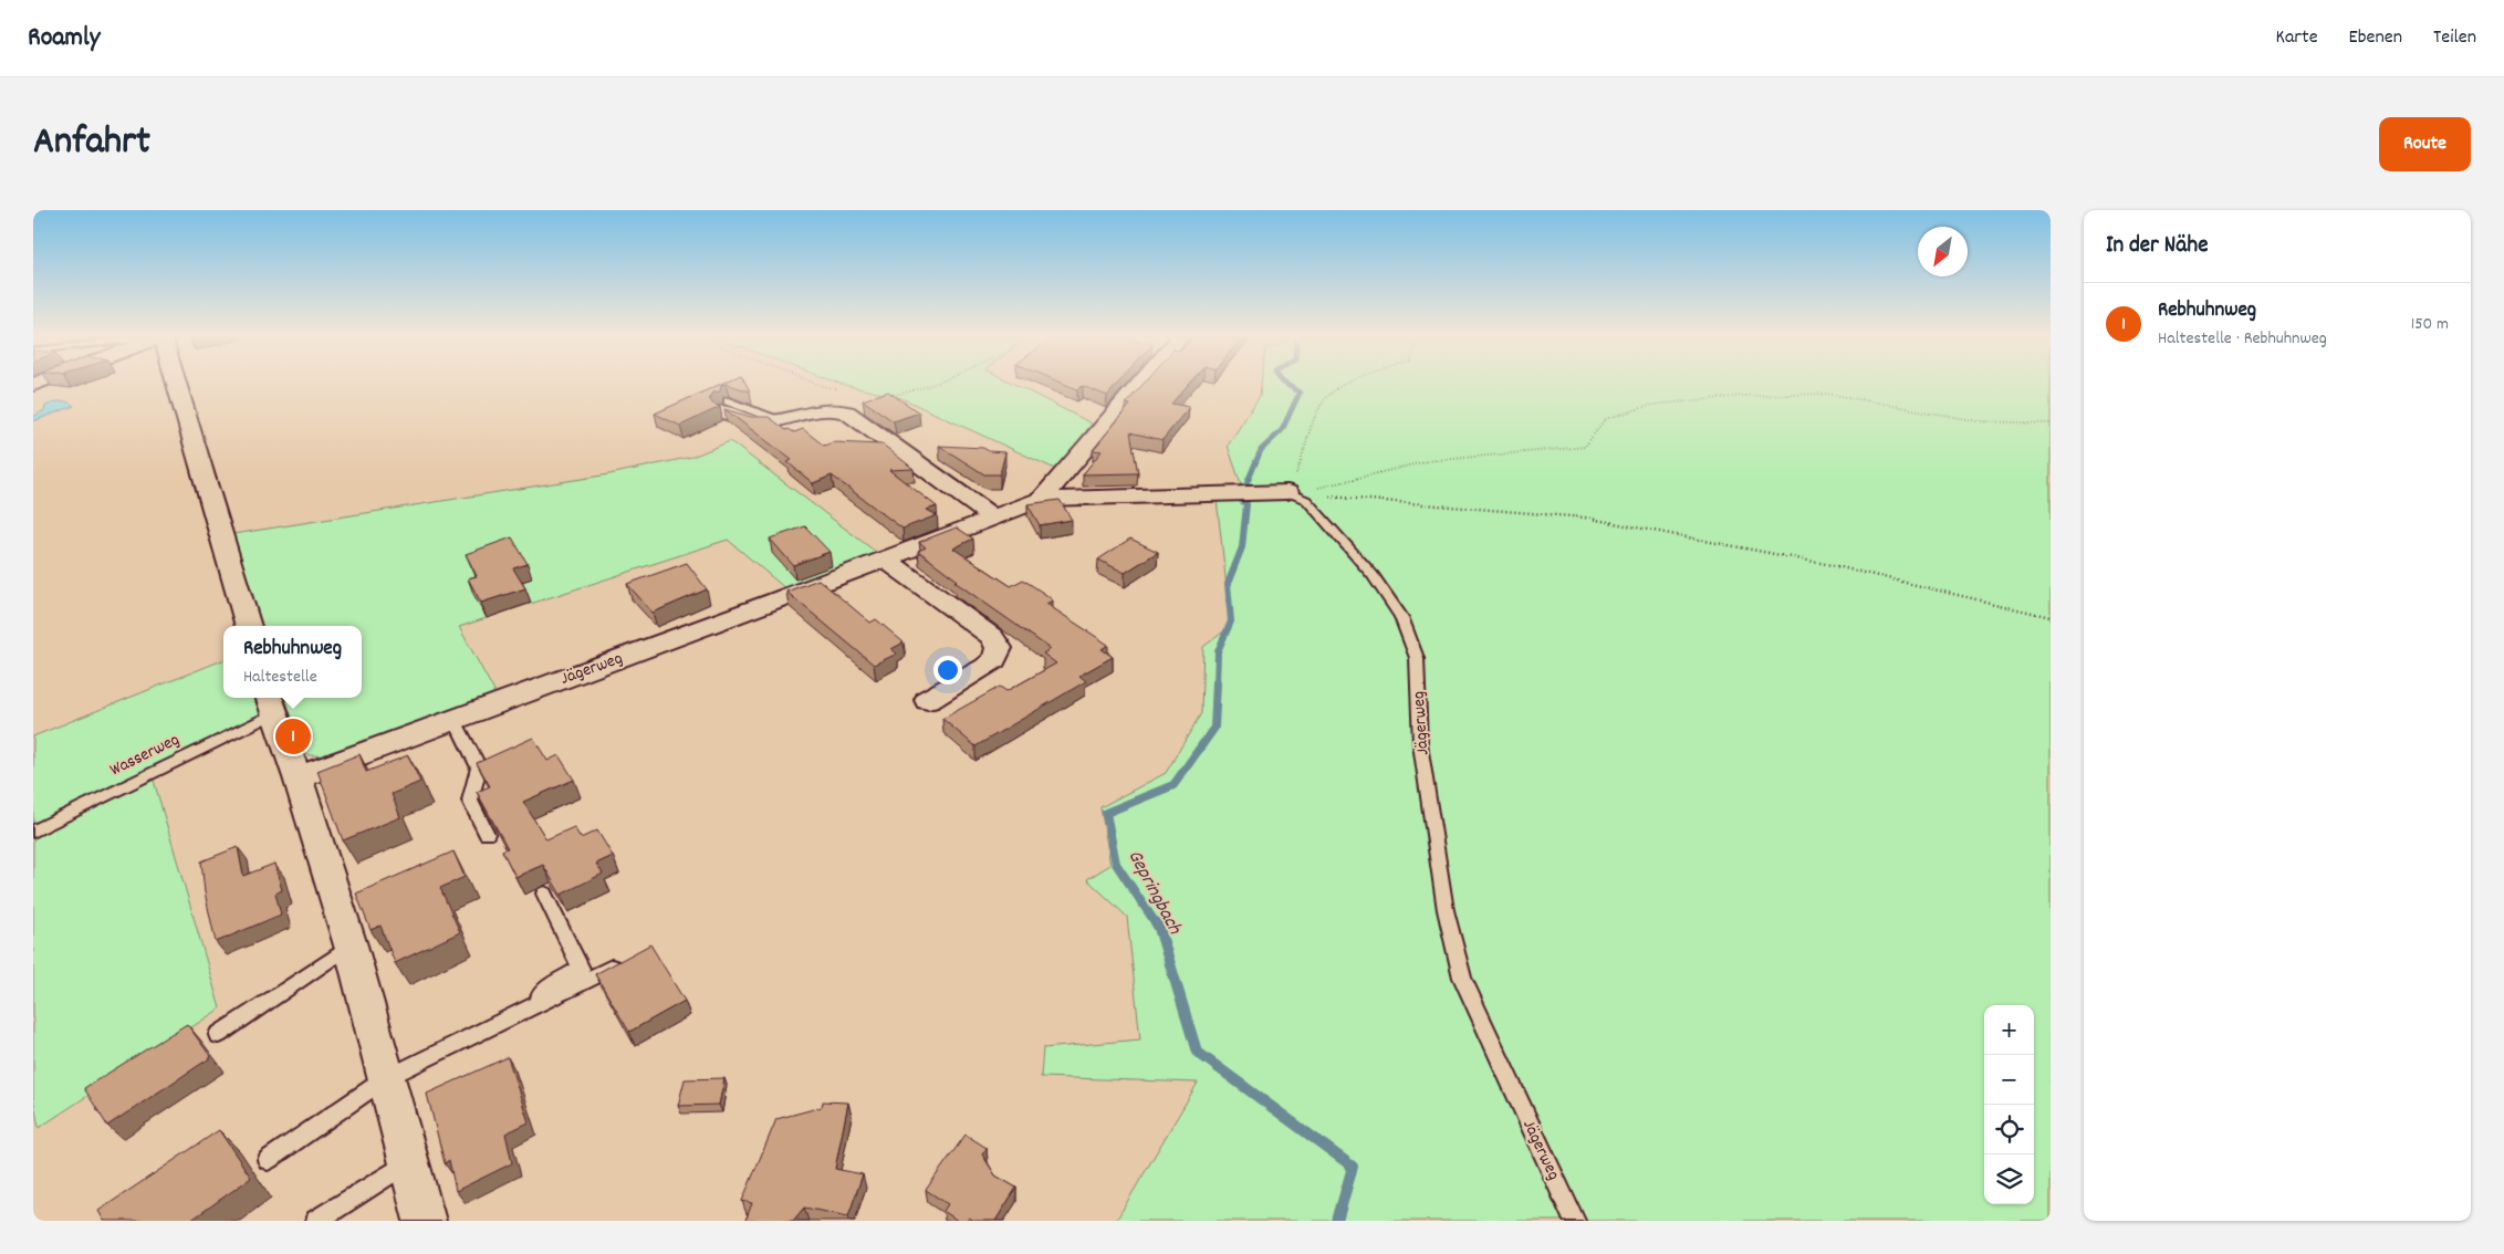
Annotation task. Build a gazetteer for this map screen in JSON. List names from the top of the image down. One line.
{"streets":{"street":["Jägerweg"],"lane":["Wasserweg"]},"water":["Gepringbach"],"north":"bottom left","page":{"header":"Roamly","nav":["Karte","Ebenen","Teilen"],"title":"Anfahrt","buttons":"Route","heading":"In der Nähe","list":[{"mark":"1","name":"Rebhuhnweg","note":"Haltestelle · Rebhuhnweg","value":"150 m"}],"popup":["Rebhuhnweg","Haltestelle"],"pins":"1","map_buttons":["+","−"]}}
